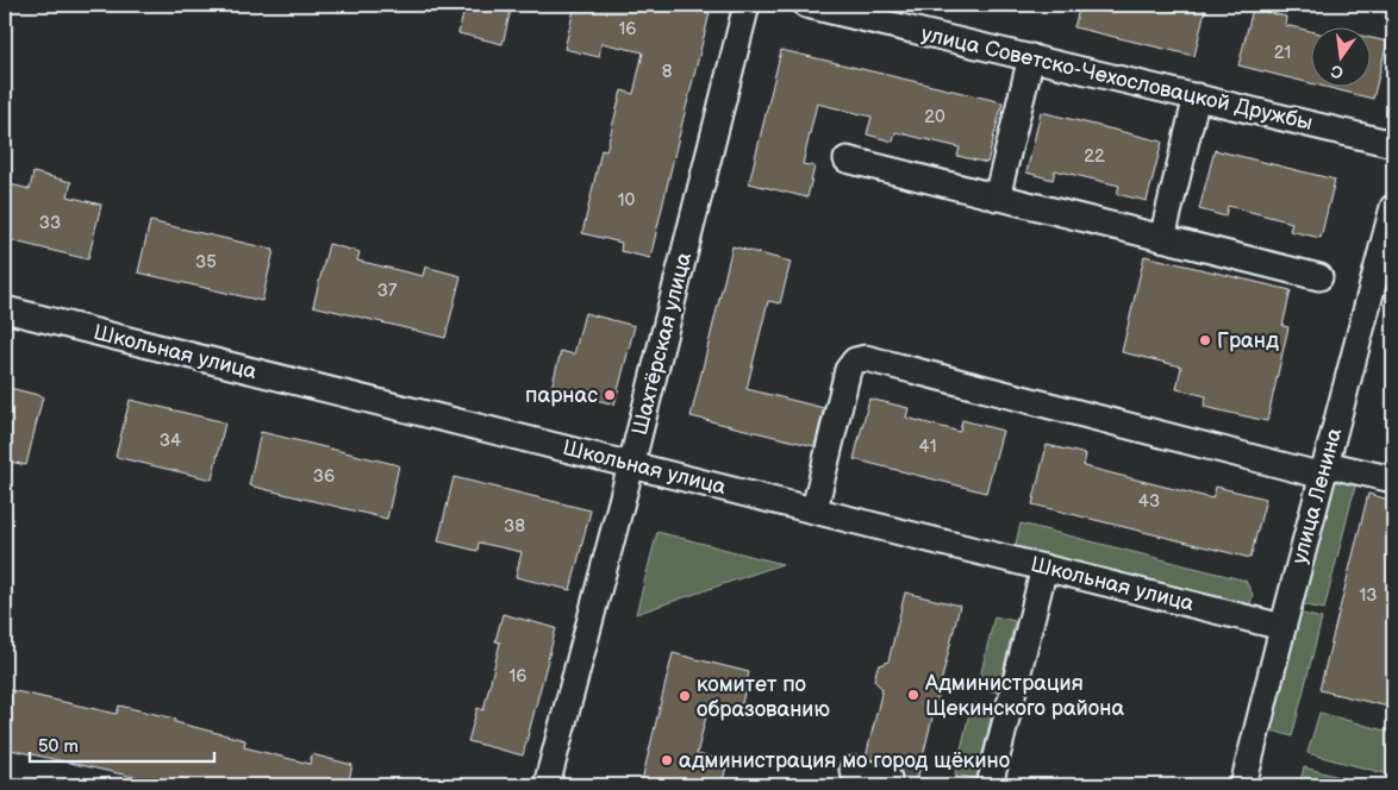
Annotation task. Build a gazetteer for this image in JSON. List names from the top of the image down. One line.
{"streets":{"street":["улица Советско-Чехословацкой Дружбы","Шахтёрская улица","Школьная улица","улица Ленина"]},"crossings":[["Шахтёрская улица","Школьная улица"],["Школьная улица","улица Ленина"]],"places":["Гранд","парнас","Администрация Щекинского района","комитет по образованию","администрация мо город щёкино"],"house_numbers":["16","21","8","20","22","10","33","35","37","34","41","36","43","38","13","16"],"scale_bar":"50 m","north":"bottom"}
